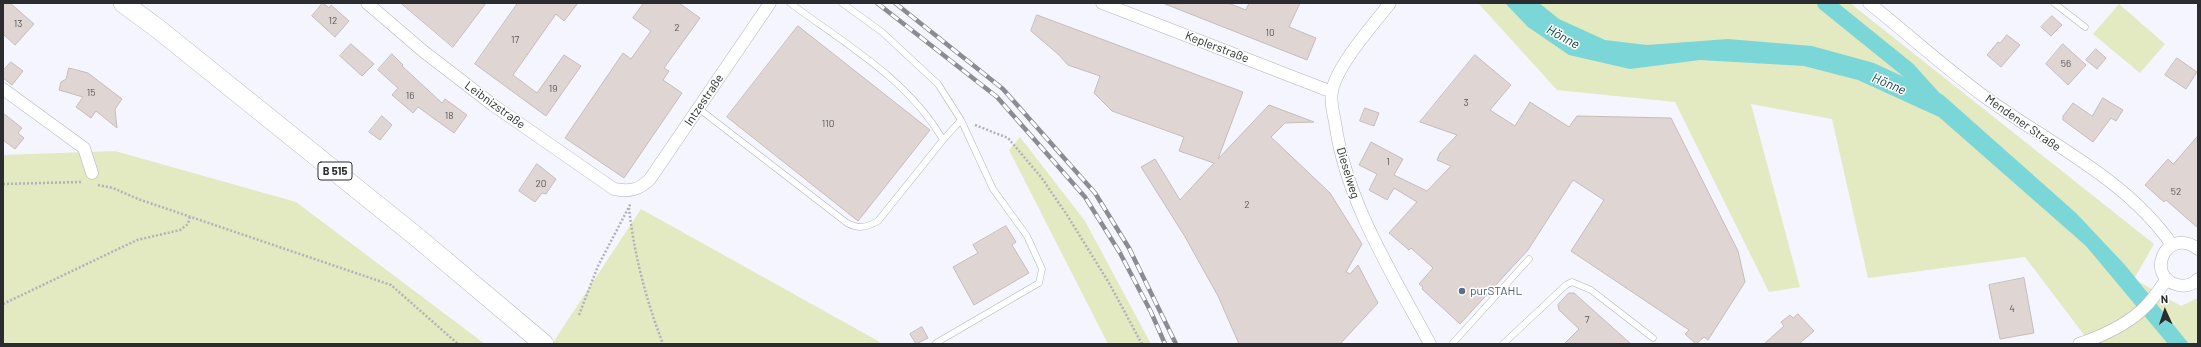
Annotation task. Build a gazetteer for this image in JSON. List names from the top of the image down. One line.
{"streets":{"main road":["B 515"],"street":["Keplerstraße","Intzestraße","Leibnizstraße","Mendener Straße","Dieselweg"]},"crossings":[["Keplerstraße","Dieselweg"],["Intzestraße","Leibnizstraße"]],"water":["Hönne"],"places":["purSTAHL"],"house_numbers":["12","13","2","10","17","56","19","15","16","3","18","110","1","20","52","2","4","7"],"north":"top"}
